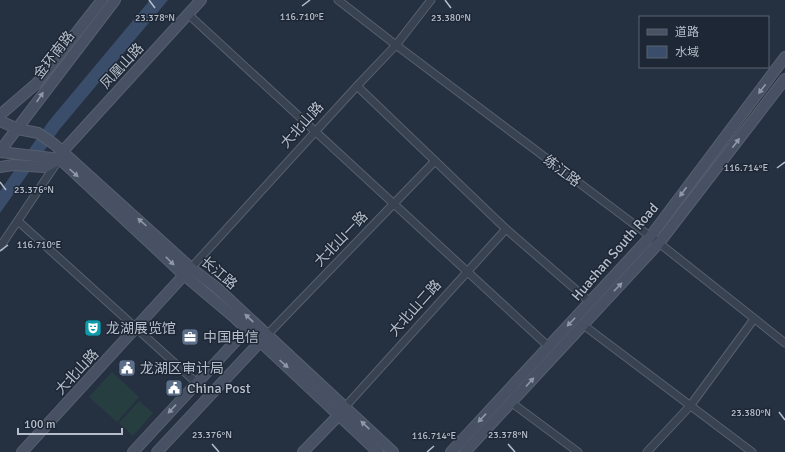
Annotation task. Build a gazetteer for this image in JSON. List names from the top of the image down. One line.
{"streets":{"street":["金环南路","凤凰山路","大北山路","练江路","大北山一路","Huashan South Road","长江路","大北山二路"]},"crossings":[["金环南路","长江路"],["凤凰山路","长江路"],["大北山路","练江路"],["大北山路","长江路"],["练江路","Huashan South Road"],["大北山一路","长江路"],["长江路","大北山二路"]],"places":{"theatre":["龙湖展览馆"],"office":["中国电信"],"public building":["龙湖区审计局","China Post"]},"legend":["道路","水域"],"scale_bar":"100 m","coordinates":["116.710°E","23.380°N","23.378°N","116.714°E","23.376°N"]}
